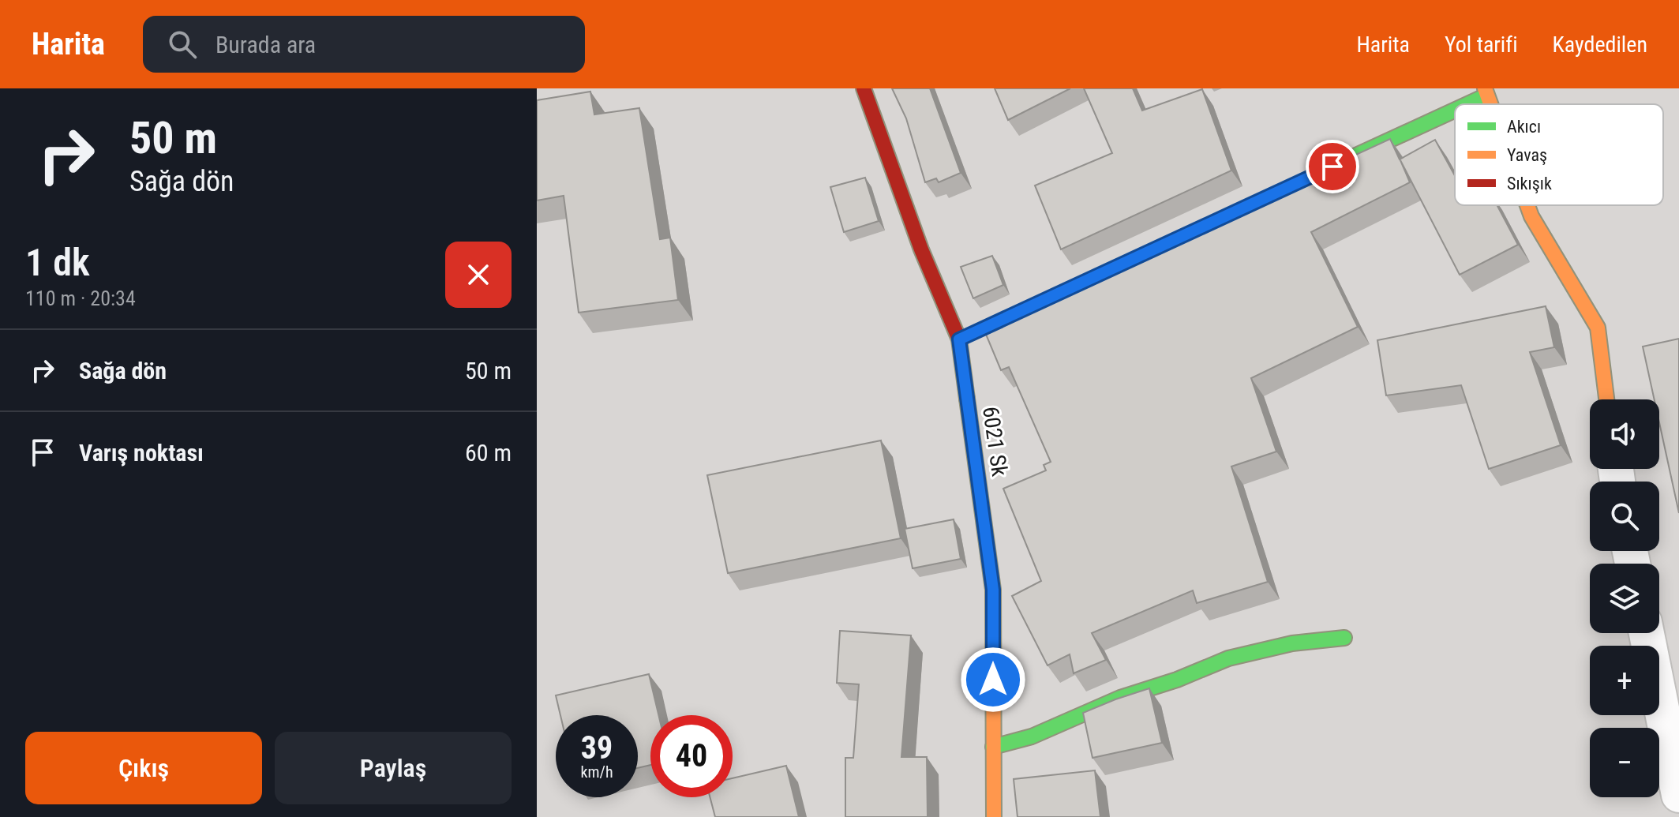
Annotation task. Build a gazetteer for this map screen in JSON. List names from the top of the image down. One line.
{"streets":{"street":["6021 Sk"]},"legend":["Akıcı","Yavaş","Sıkışık"],"page":{"header":"Harita","search":"Burada ara","nav":["Harita","Yol tarifi","Kaydedilen"],"turn":["50 m","Sağa dön"],"heading":["1 dk","110 m · 20:34"],"list":[{"name":"Sağa dön","value":"50 m"},{"name":"Varış noktası","value":"60 m"}],"map_buttons":["+","−"],"speed":"39 km/h","limit":"40","buttons":["Çıkış","Paylaş"]}}
